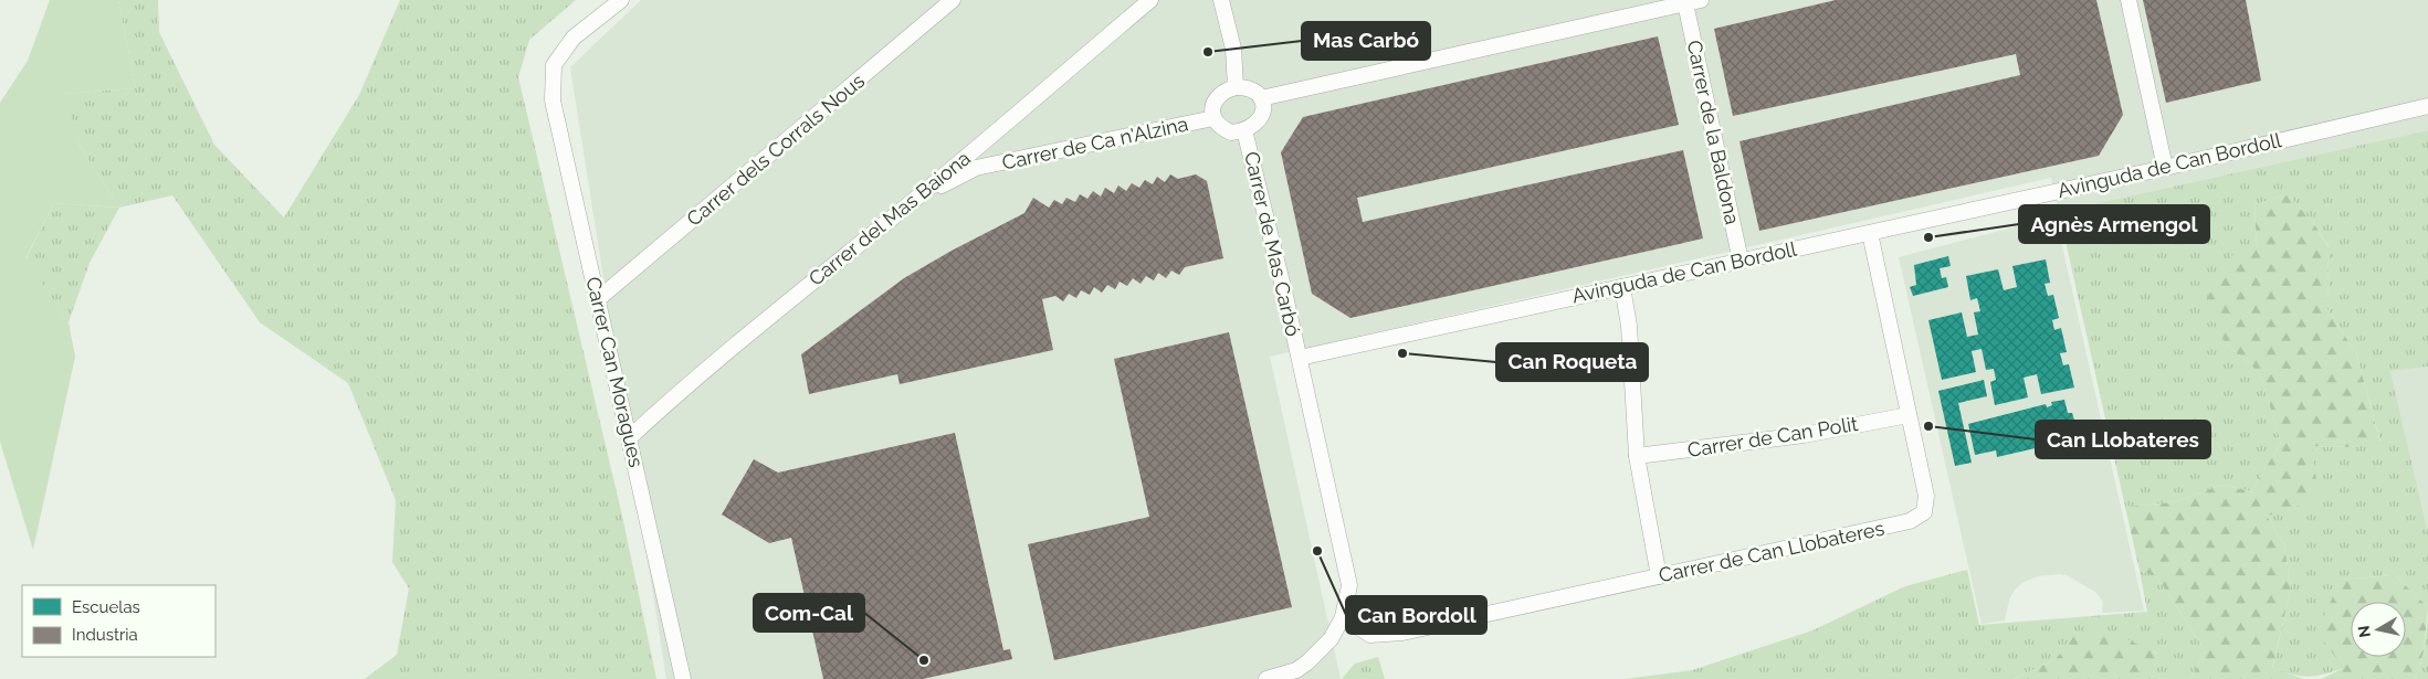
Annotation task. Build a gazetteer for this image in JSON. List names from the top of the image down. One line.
{"streets":{"street":["Carrer de la Baldona","Carrer de Ca n'Alzina","Carrer dels Corrals Nous","Avinguda de Can Bordoll","Carrer del Mas Baiona","Carrer de Mas Carbó","Carrer Can Moragues","Carrer de Can Polit","Carrer de Can Llobateres"]},"crossings":[["Carrer de la Baldona","Avinguda de Can Bordoll"],["Carrer de Ca n'Alzina","Carrer del Mas Baiona"],["Carrer de Ca n'Alzina","Carrer de Mas Carbó"],["Carrer dels Corrals Nous","Carrer Can Moragues"],["Avinguda de Can Bordoll","Carrer de Mas Carbó"],["Avinguda de Can Bordoll","Carrer de Can Llobateres"],["Carrer del Mas Baiona","Carrer Can Moragues"],["Carrer de Can Polit","Carrer de Can Llobateres"]],"places":["Mas Carbó","Agnès Armengol","Can Roqueta","Can Llobateres","Can Bordoll","Com-Cal"],"legend":["Escuelas","Industria"],"north":"left"}
